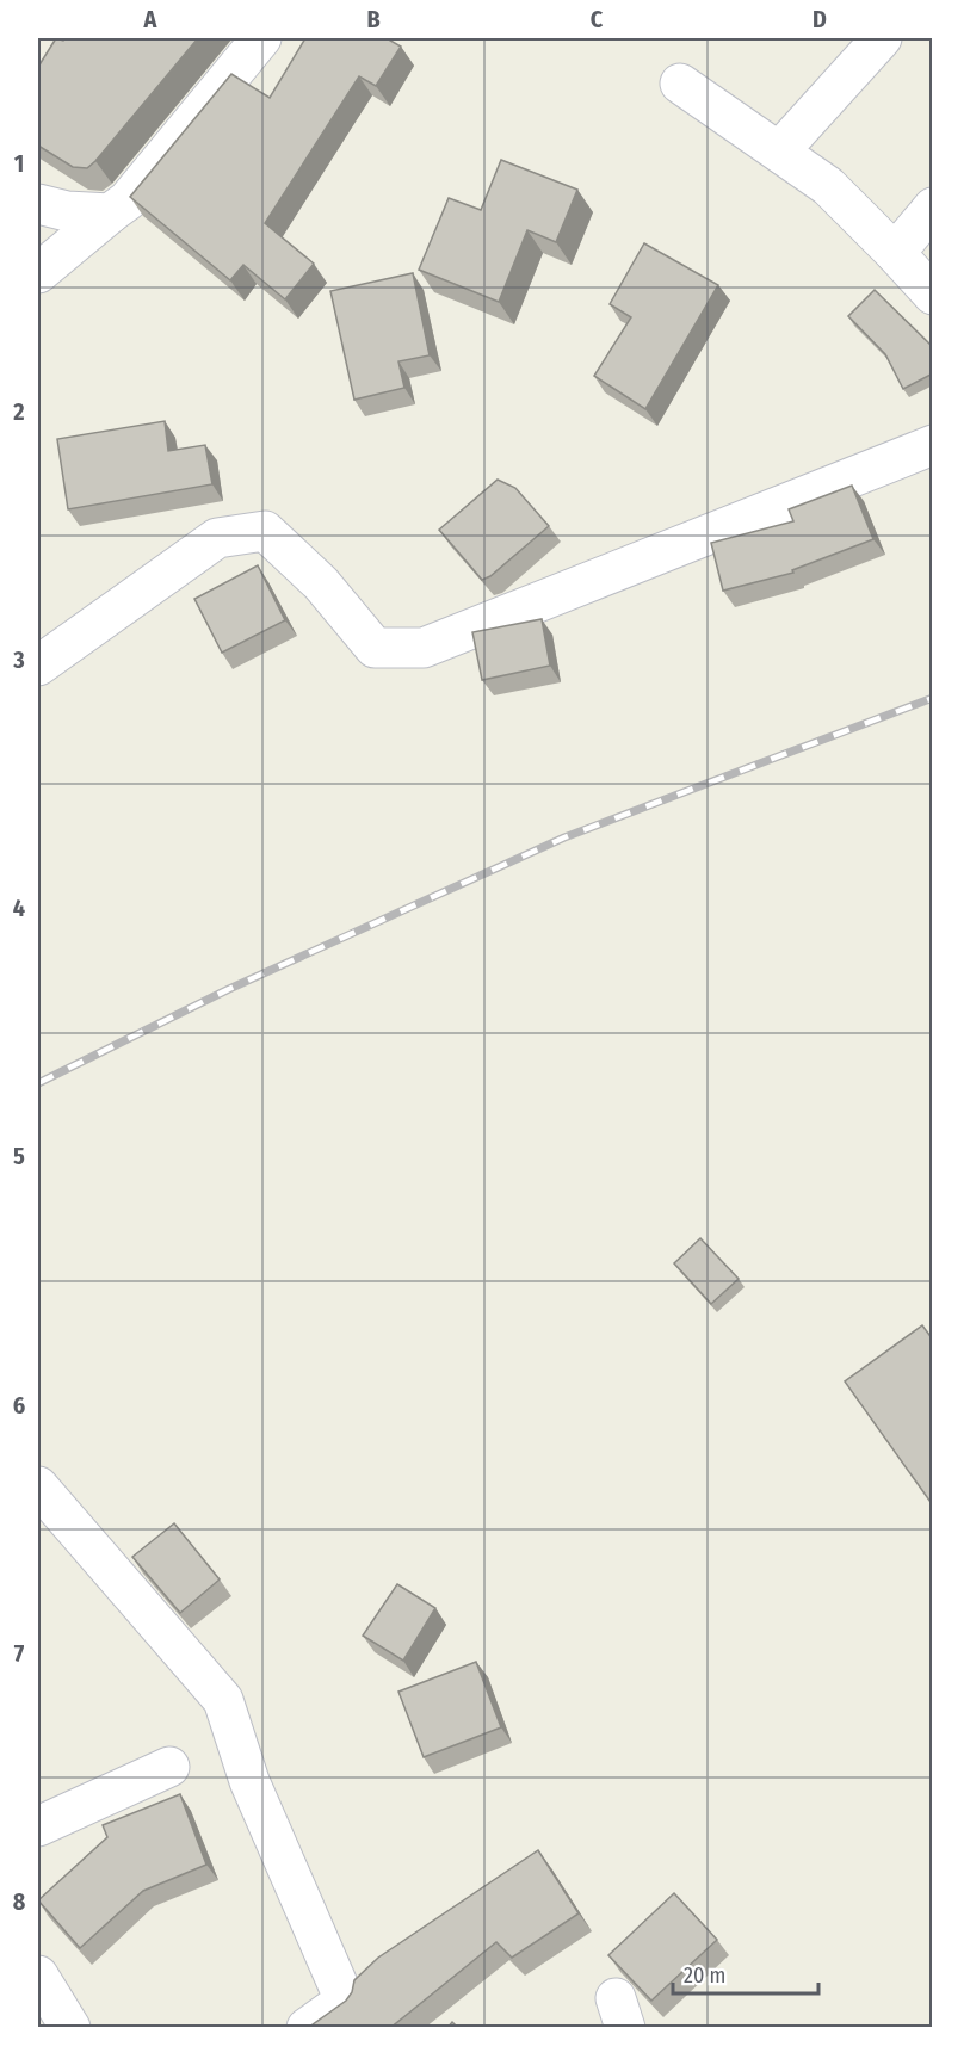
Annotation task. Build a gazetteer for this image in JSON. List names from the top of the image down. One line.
{"scale_bar":"20 m","grid":{"columns":["A","B","C","D"],"rows":["1","2","3","4","5","6","7","8"]}}
